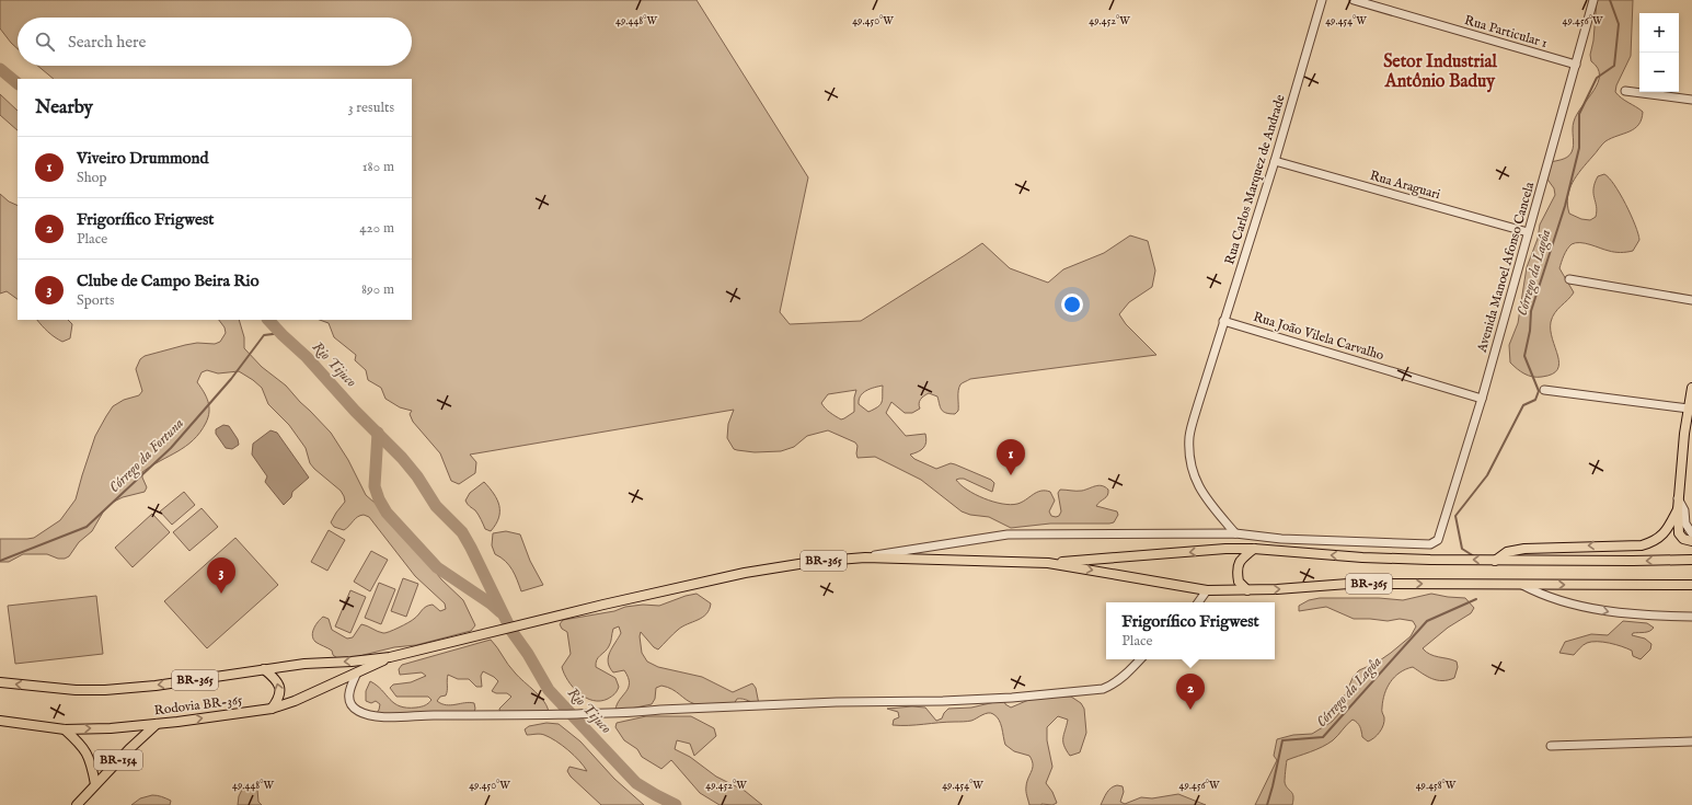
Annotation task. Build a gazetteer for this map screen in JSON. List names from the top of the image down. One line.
{"streets":{"main road":["BR-365","Rodovia BR-365","BR-154"],"street":["Rua Particular 1","Rua Carlos Marquez de Andrade","Rua Araguari","Avenida Manoel Afonso Cancela","Rua João Vilela Carvalho"]},"crossings":[["Rua Particular 1","Avenida Manoel Afonso Cancela"],["Rua Carlos Marquez de Andrade","Rua Araguari"],["Rua Carlos Marquez de Andrade","Avenida Manoel Afonso Cancela"],["Rua Carlos Marquez de Andrade","Rua João Vilela Carvalho"],["Rua Araguari","Avenida Manoel Afonso Cancela"],["Avenida Manoel Afonso Cancela","Rua João Vilela Carvalho"],["BR-365","Rodovia BR-365"],["Rodovia BR-365","BR-154"]],"districts":["Setor Industrial Antônio Baduy"],"water":["Córrego da Lagôa","Rio Tijuco","Córrego da Fortuna"],"page":{"map_buttons":["+","−"],"search":"Search here","heading":["Nearby","3 results"],"list":[{"mark":"1","name":"Viveiro Drummond","note":"Shop","value":"180 m"},{"mark":"2","name":"Frigorífico Frigwest","note":"Place","value":"420 m"},{"mark":"3","name":"Clube de Campo Beira Rio","note":"Sports","value":"890 m"}],"pins":["1","3","2"],"popup":["Frigorífico Frigwest","Place"]},"coordinates":["49.448°W","49.450°W","49.452°W","49.454°W","49.456°W","49.458°W"]}
